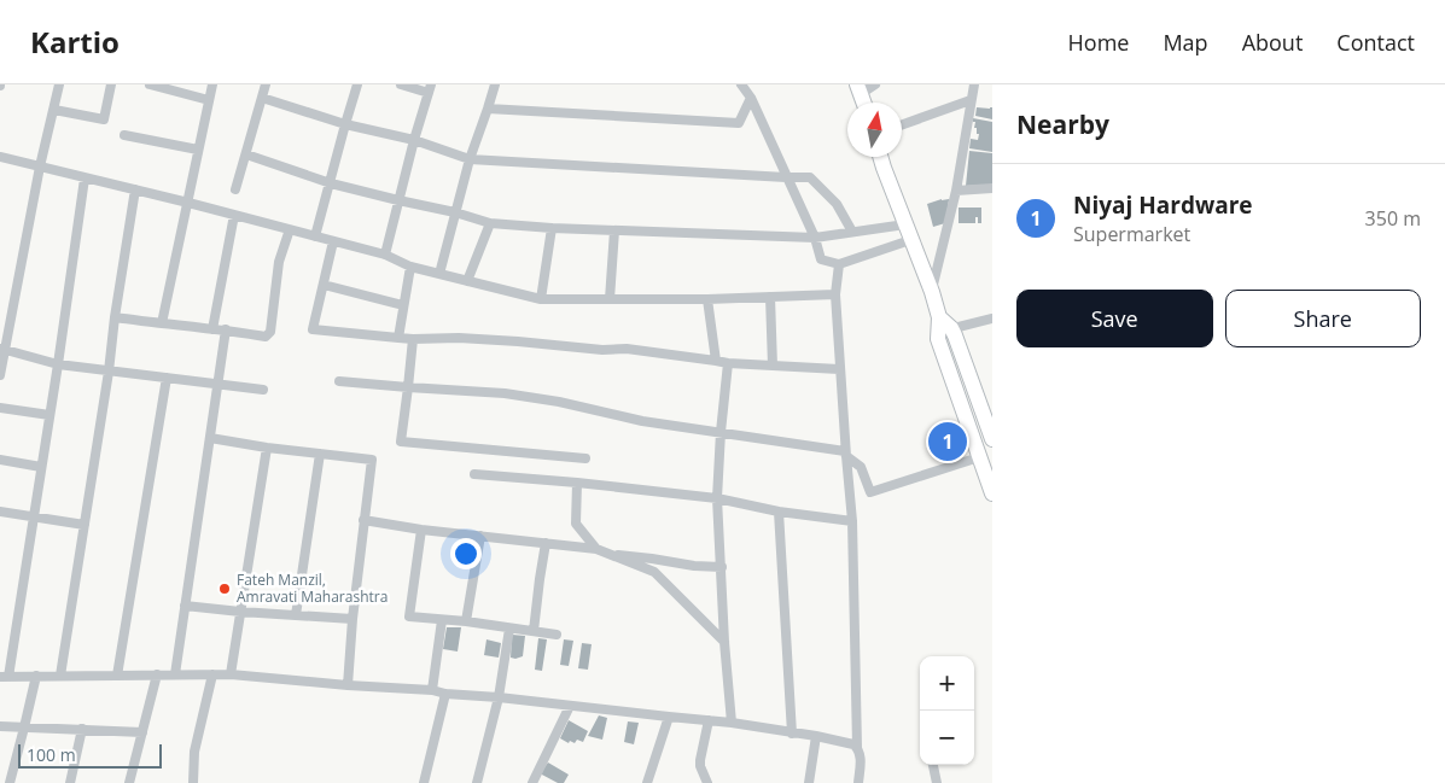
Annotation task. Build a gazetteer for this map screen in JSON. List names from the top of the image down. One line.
{"places":["Fateh Manzil, Amravati Maharashtra"],"scale_bar":"100 m","north":"top","page":{"header":"Kartio","nav":["Home","Map","About","Contact"],"heading":"Nearby","list":[{"mark":"1","name":"Niyaj Hardware","note":"Supermarket","value":"350 m"}],"buttons":["Save","Share"],"pins":"1","map_buttons":["+","−"],"scale":"100 m"}}
